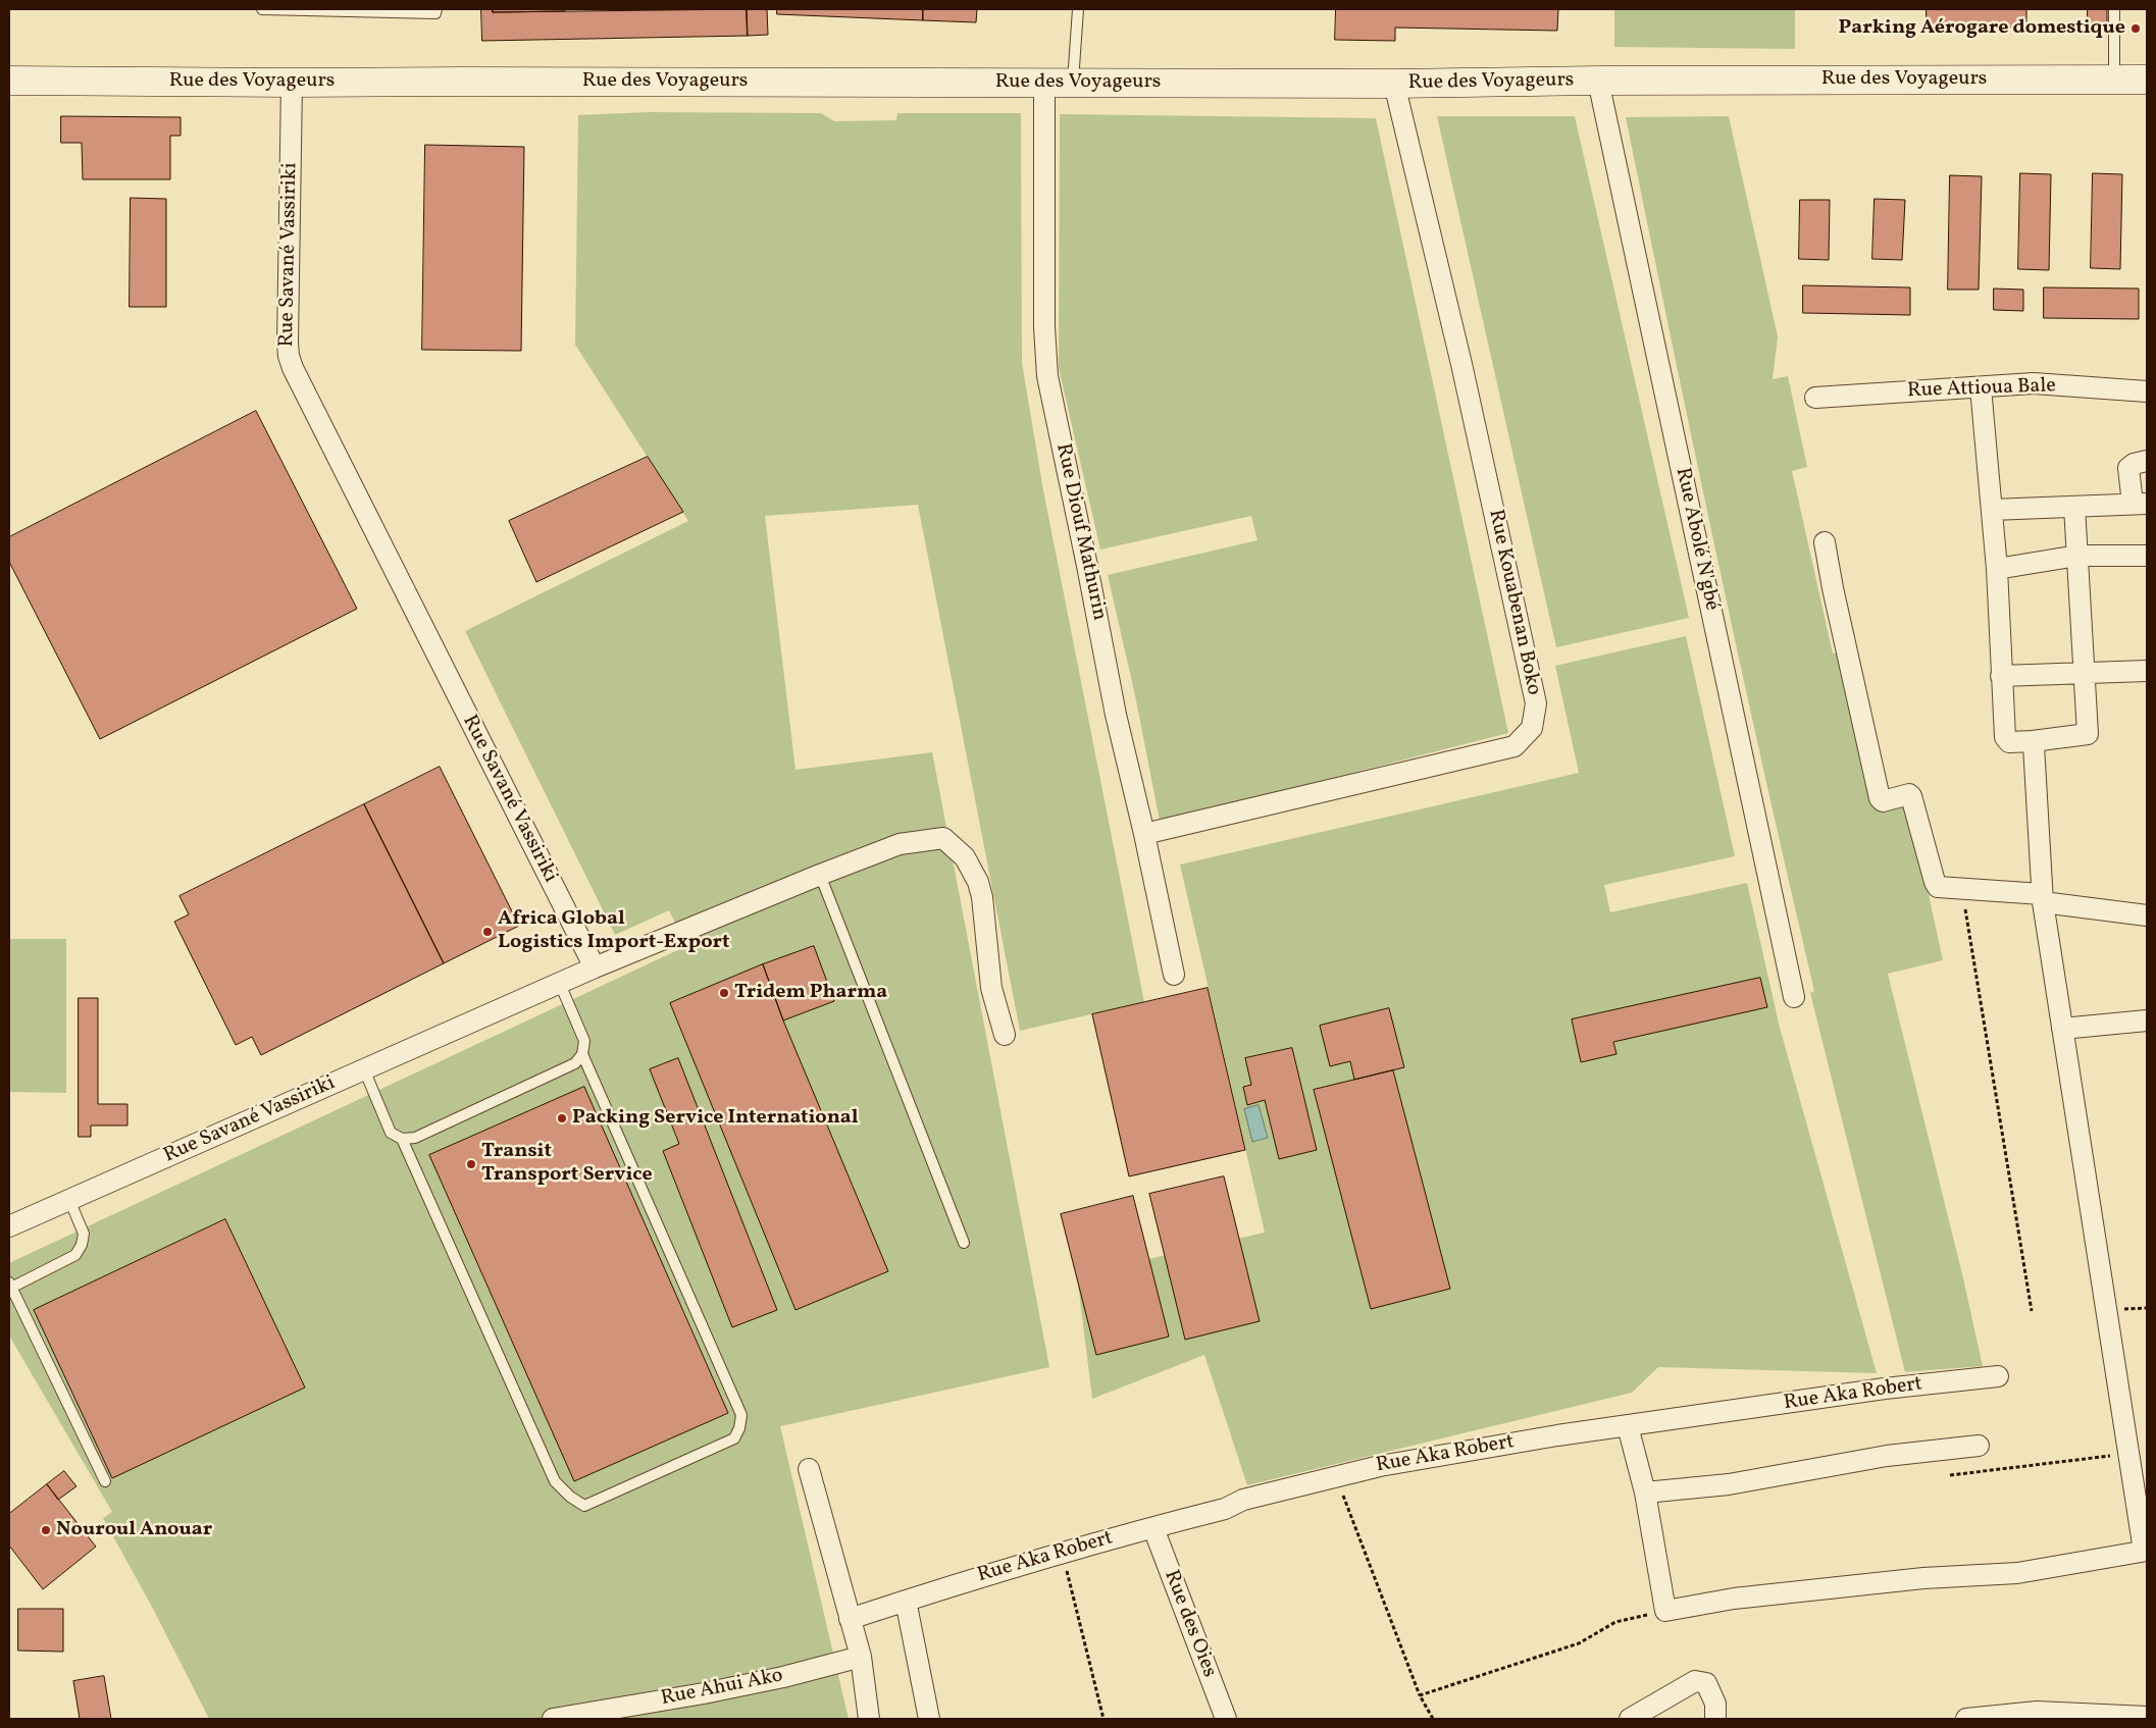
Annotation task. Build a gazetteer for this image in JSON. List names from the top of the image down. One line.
{"streets":{"street":["Rue des Voyageurs","Rue Savané Vassiriki","Rue Attioua Bale","Rue Diouf Mathurin","Rue Abolé N'gbé","Rue Kouabenan Boko","Rue Aka Robert","Rue des Oies","Rue Ahui Ako"]},"crossings":[["Rue des Voyageurs","Rue Savané Vassiriki"],["Rue des Voyageurs","Rue Diouf Mathurin"],["Rue des Voyageurs","Rue Abolé N'gbé"],["Rue des Voyageurs","Rue Kouabenan Boko"],["Rue Diouf Mathurin","Rue Kouabenan Boko"],["Rue Aka Robert","Rue des Oies"]],"places":["Parking Aérogare domestique","Africa Global Logistics Import-Export","Tridem Pharma","Packing Service International","Transit Transport Service","Nouroul Anouar"]}
